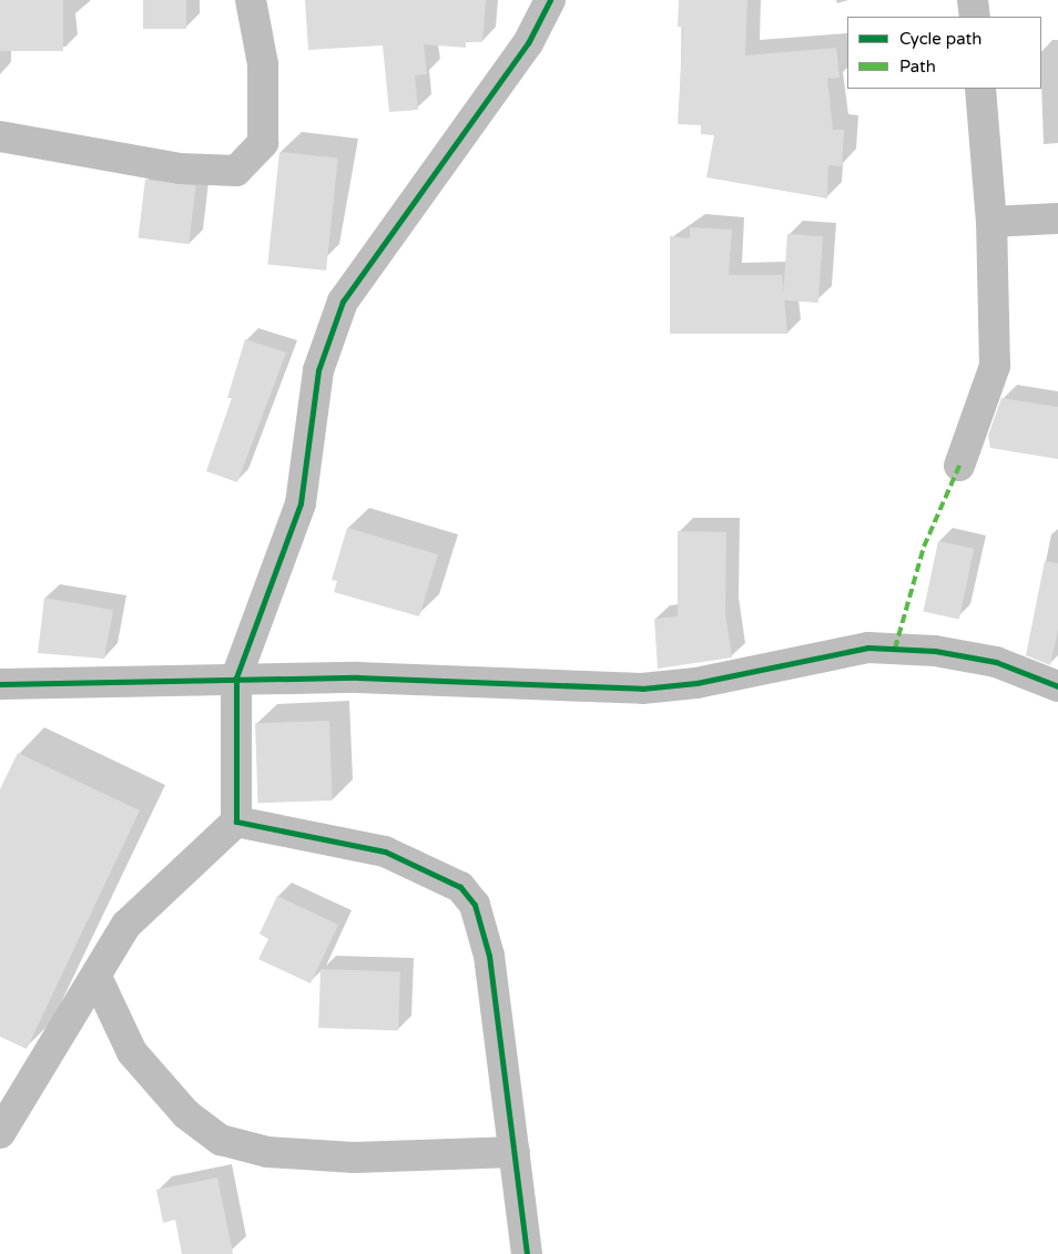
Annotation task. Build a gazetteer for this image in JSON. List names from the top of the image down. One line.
{"legend":["Cycle path","Path"]}
